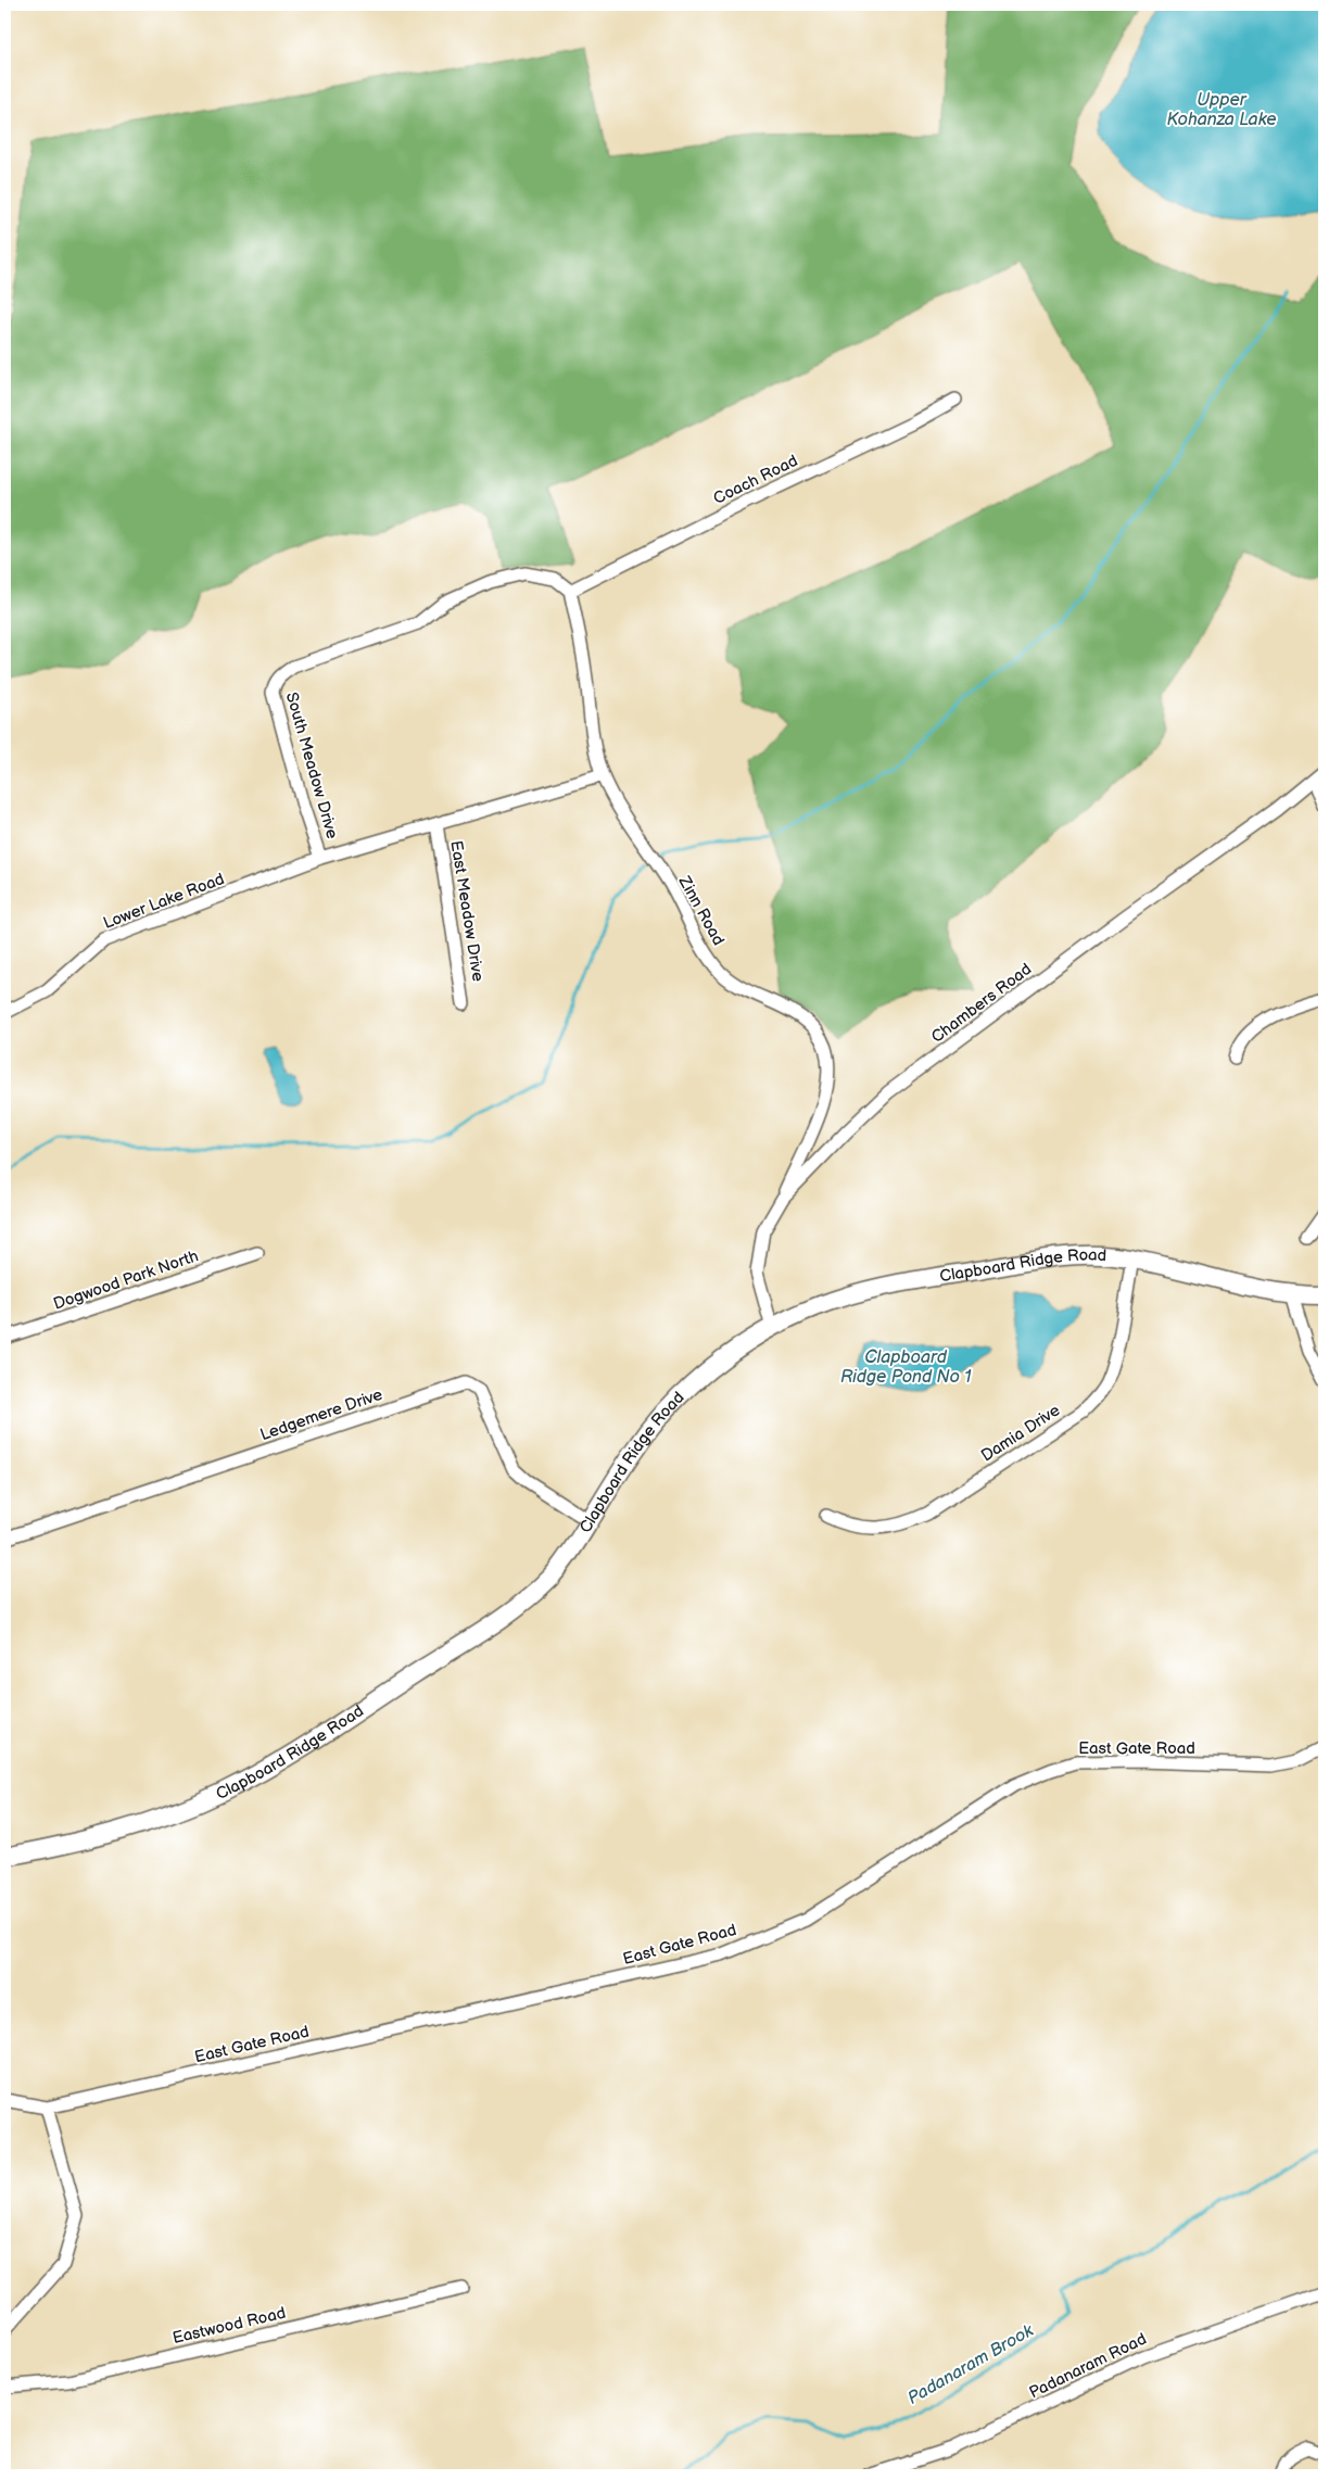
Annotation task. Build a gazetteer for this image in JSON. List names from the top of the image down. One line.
{"streets":{"main road":["Clapboard Ridge Road"],"street":["Coach Road","South Meadow Drive","Lower Lake Road","East Meadow Drive","Zinn Road","Chambers Road","Dogwood Park North","Ledgemere Drive","Damia Drive","East Gate Road","Eastwood Road","Padanaram Road"]},"crossings":[["Coach Road","South Meadow Drive"],["Coach Road","Zinn Road"],["South Meadow Drive","Lower Lake Road"],["South Meadow Drive","East Meadow Drive"],["South Meadow Drive","Zinn Road"],["Zinn Road","Chambers Road"],["Chambers Road","Clapboard Ridge Road"],["Clapboard Ridge Road","Ledgemere Drive"],["Clapboard Ridge Road","Damia Drive"]],"water":["Upper Kohanza Lake","Clapboard Ridge Pond No 1","Padanaram Brook"]}
